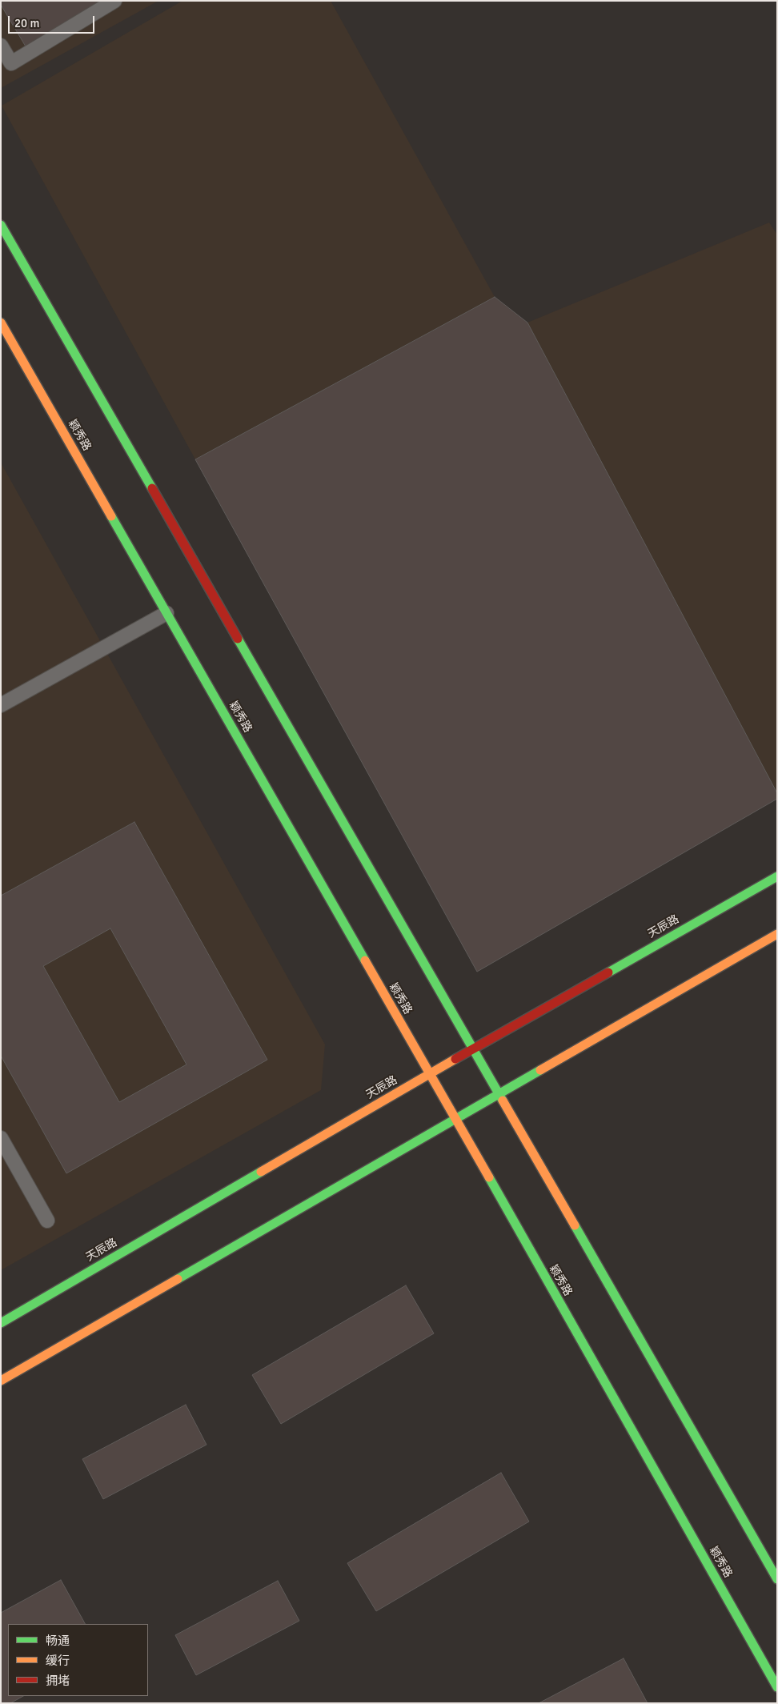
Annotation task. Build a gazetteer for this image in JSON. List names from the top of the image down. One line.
{"streets":{"main road":["颖秀路","天辰路"]},"crossings":[["颖秀路","天辰路"]],"legend":["畅通","缓行","拥堵"],"scale_bar":"20 m"}
